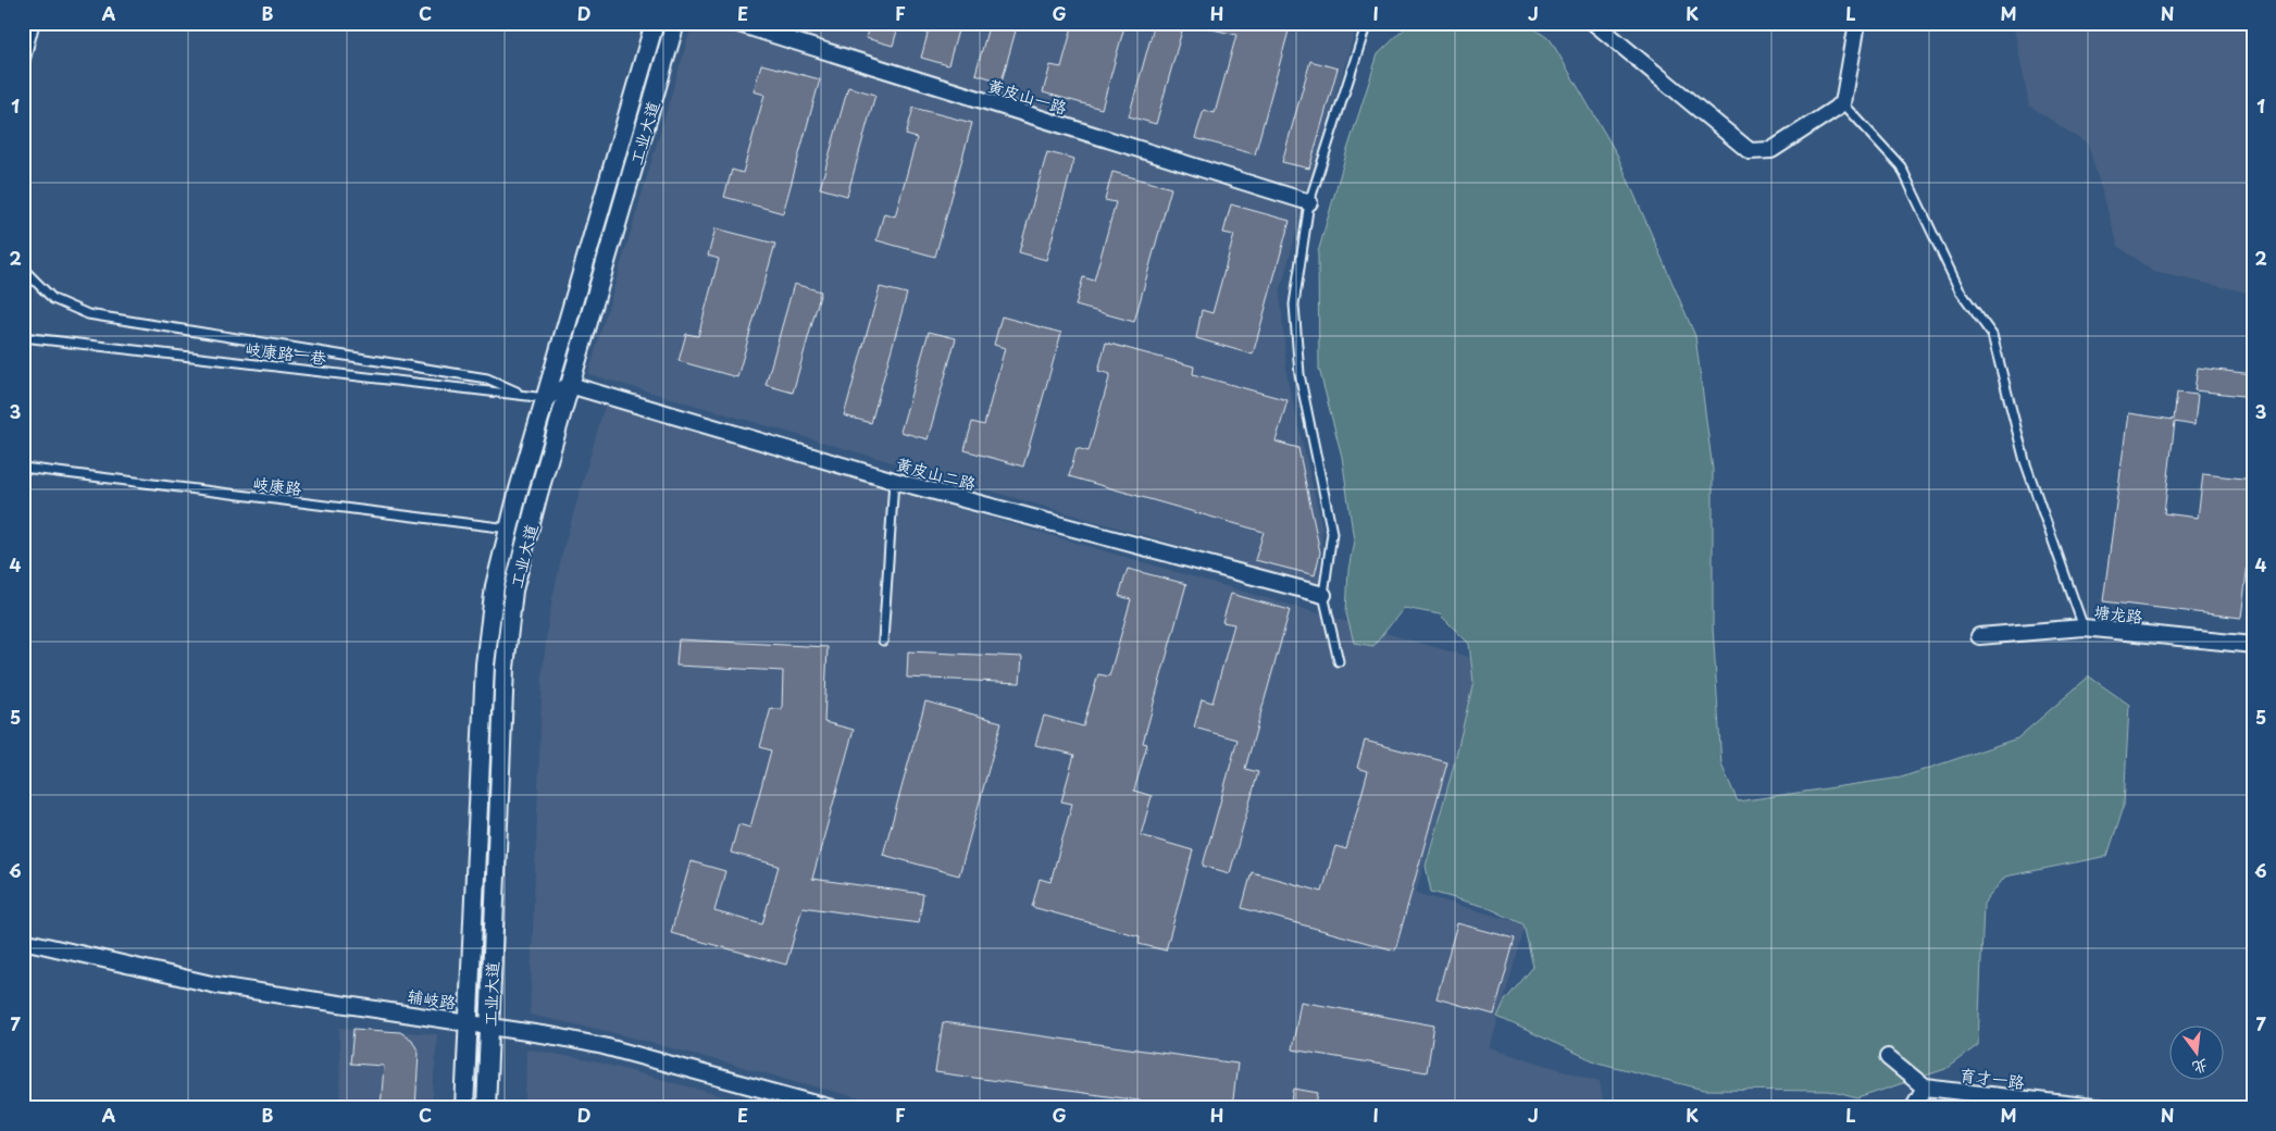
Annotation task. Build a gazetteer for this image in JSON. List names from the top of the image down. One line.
{"streets":{"street":["黄皮山一路","工业大道","黄皮山二路","塘龙路","辅岐路","育才一路"],"lane":["岐康路一巷","岐康路"]},"crossings":[["工业大道","岐康路一巷"],["工业大道","黄皮山二路"],["工业大道","岐康路"],["工业大道","辅岐路"]],"north":"bottom","grid":{"columns":["A","B","C","D","E","F","G","H","I","J","K","L","M","N"],"rows":["1","2","3","4","5","6","7"]}}
